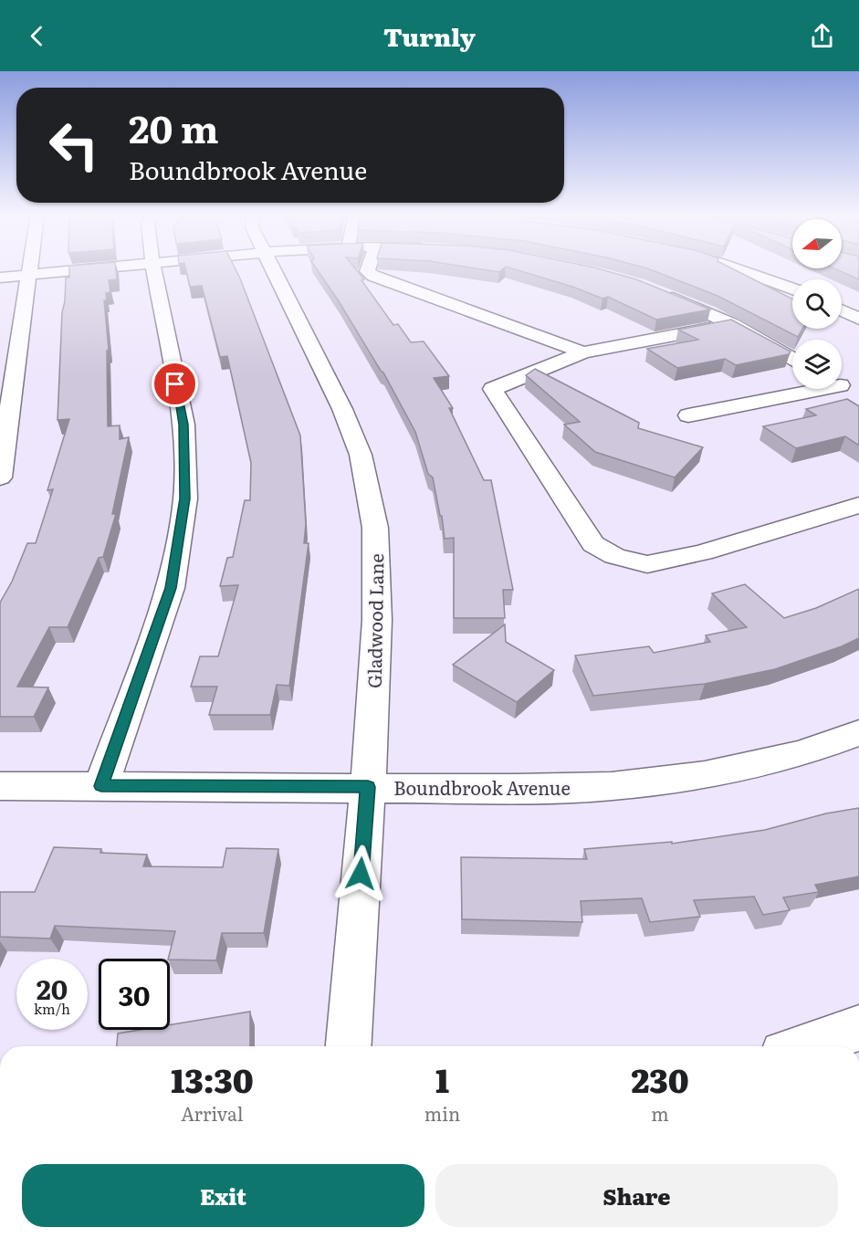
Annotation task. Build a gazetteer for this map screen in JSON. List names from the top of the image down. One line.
{"streets":{"street":["Gladwood Lane","Boundbrook Avenue"]},"crossings":[["Gladwood Lane","Boundbrook Avenue"]],"north":"left","page":{"header":"Turnly","turn":["20 m","Boundbrook Avenue"],"speed":"20 km/h","limit":"30","eta":["13:30","Arrival","1","min","230","m"],"buttons":["Exit","Share"]}}
